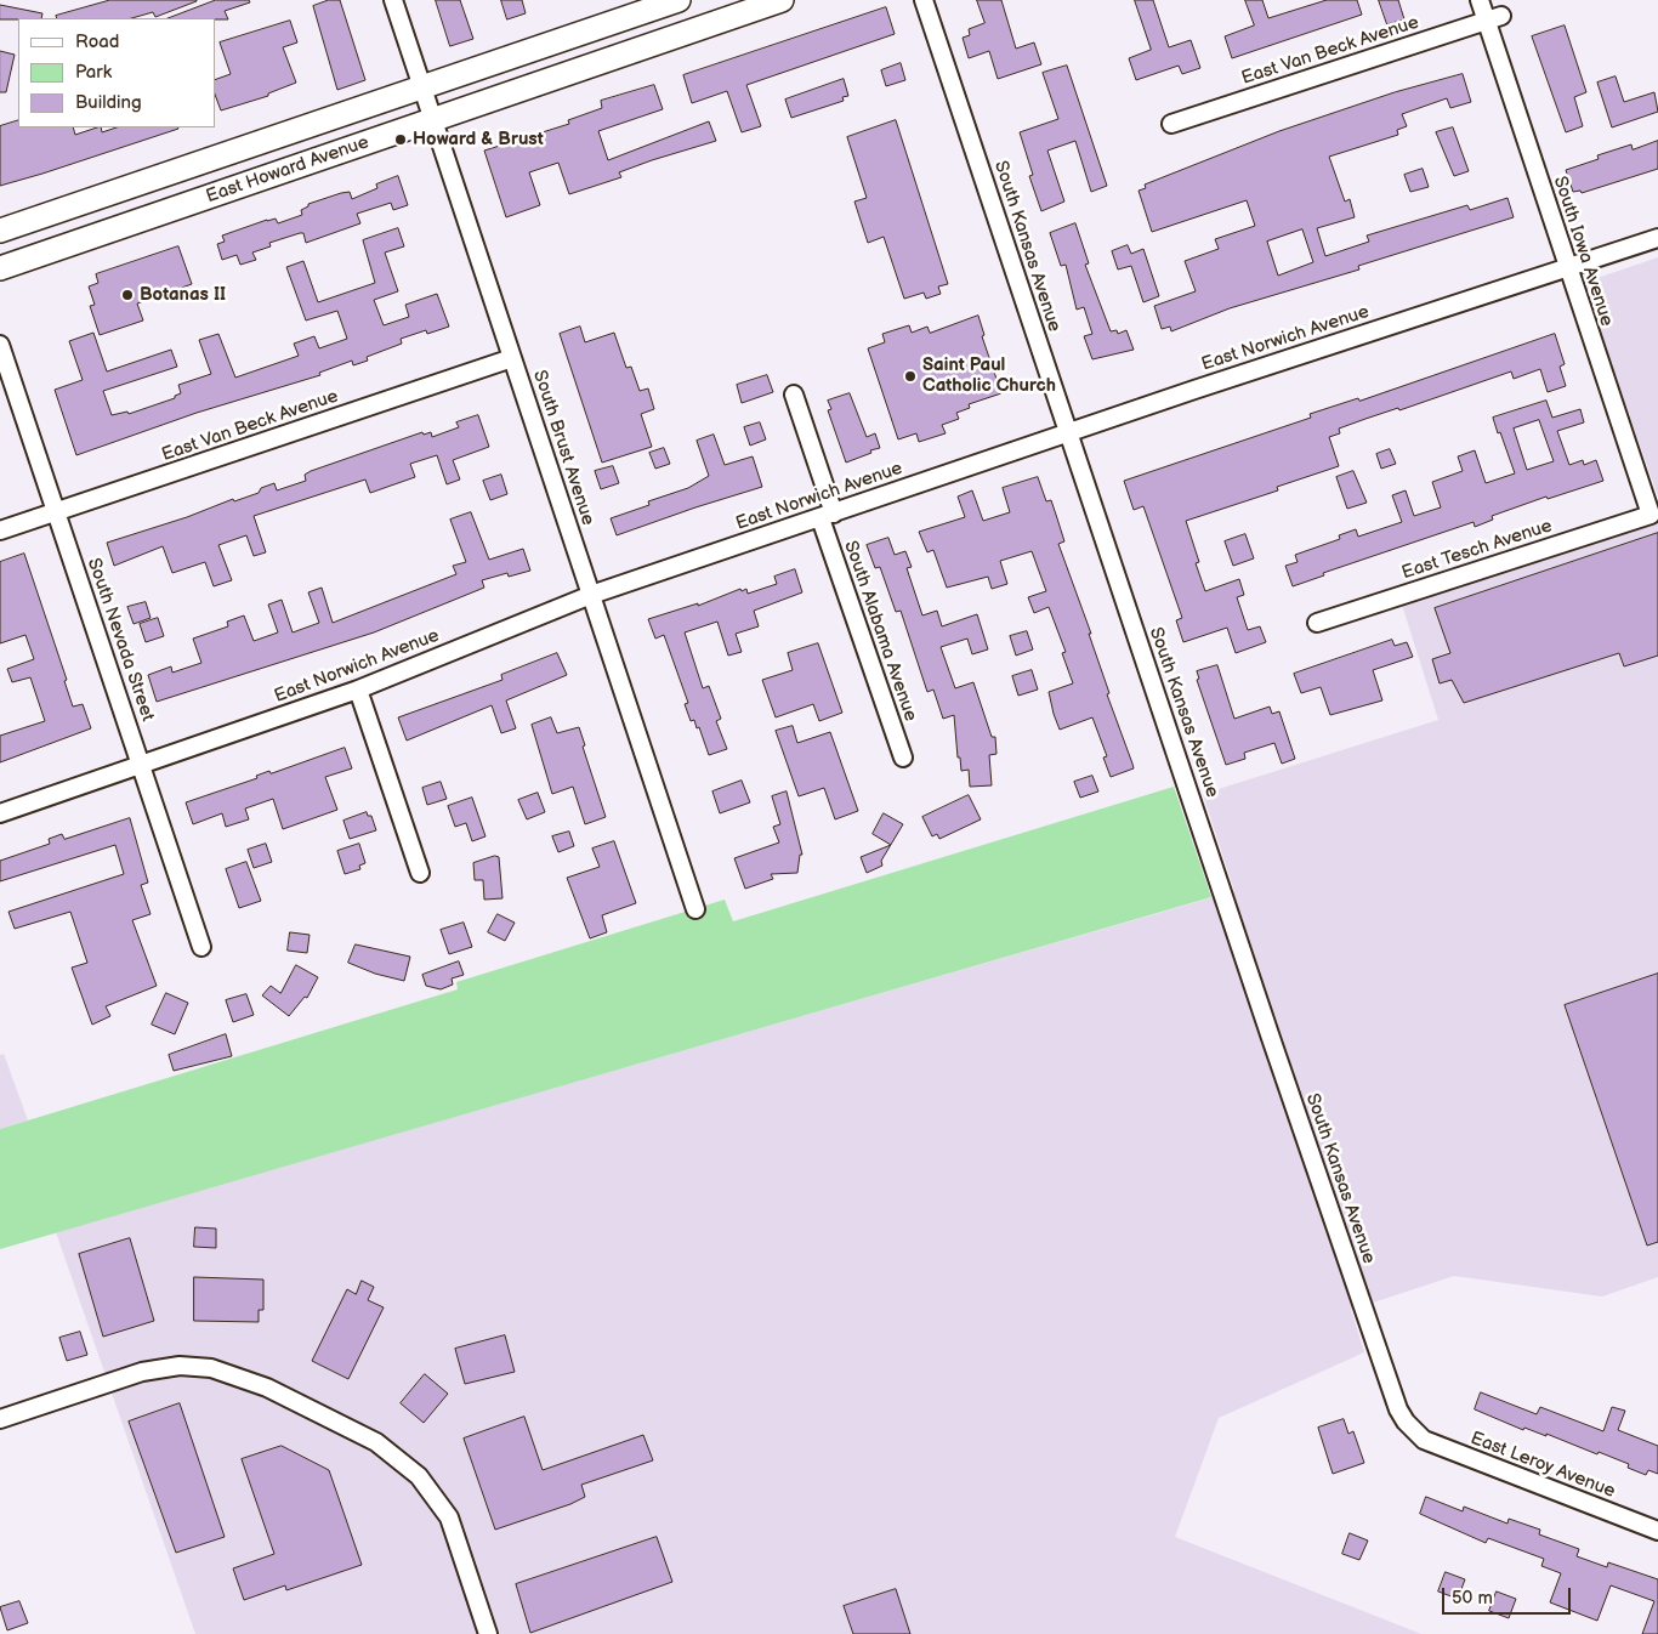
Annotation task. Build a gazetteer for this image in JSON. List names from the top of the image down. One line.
{"streets":{"main road":["East Howard Avenue"],"street":["East Van Beck Avenue","South Kansas Avenue","South Iowa Avenue","East Norwich Avenue","South Brust Avenue","East Tesch Avenue","South Alabama Avenue","South Nevada Street","East Leroy Avenue"]},"crossings":[["East Van Beck Avenue","South Iowa Avenue"],["East Van Beck Avenue","South Brust Avenue"],["East Van Beck Avenue","South Nevada Street"],["East Howard Avenue","South Brust Avenue"],["South Kansas Avenue","East Norwich Avenue"],["South Kansas Avenue","East Leroy Avenue"],["South Iowa Avenue","East Norwich Avenue"],["South Iowa Avenue","East Tesch Avenue"],["East Norwich Avenue","South Brust Avenue"],["East Norwich Avenue","South Alabama Avenue"],["East Norwich Avenue","South Nevada Street"]],"places":["Howard & Brust","Botanas II","Saint Paul Catholic Church"],"legend":["Road","Park","Building"],"scale_bar":"50 m"}
